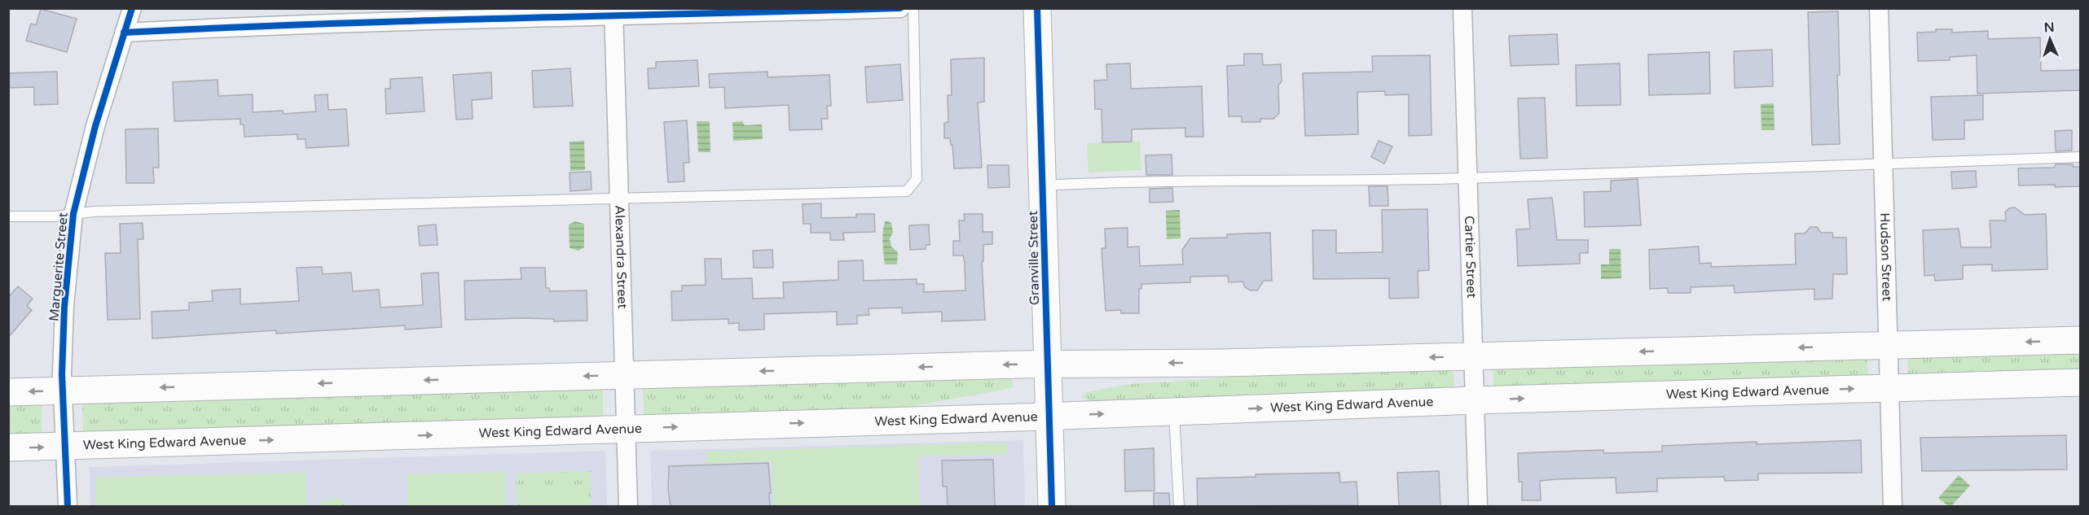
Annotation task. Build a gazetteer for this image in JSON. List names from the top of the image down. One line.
{"streets":{"main road":["Granville Street","West King Edward Avenue"],"street":["Cartier Street","Alexandra Street","Hudson Street","Marguerite Street"]},"crossings":[["Cartier Street","West King Edward Avenue"],["Alexandra Street","West King Edward Avenue"],["Granville Street","West King Edward Avenue"],["Hudson Street","West King Edward Avenue"],["Marguerite Street","West King Edward Avenue"]],"north":"top"}
